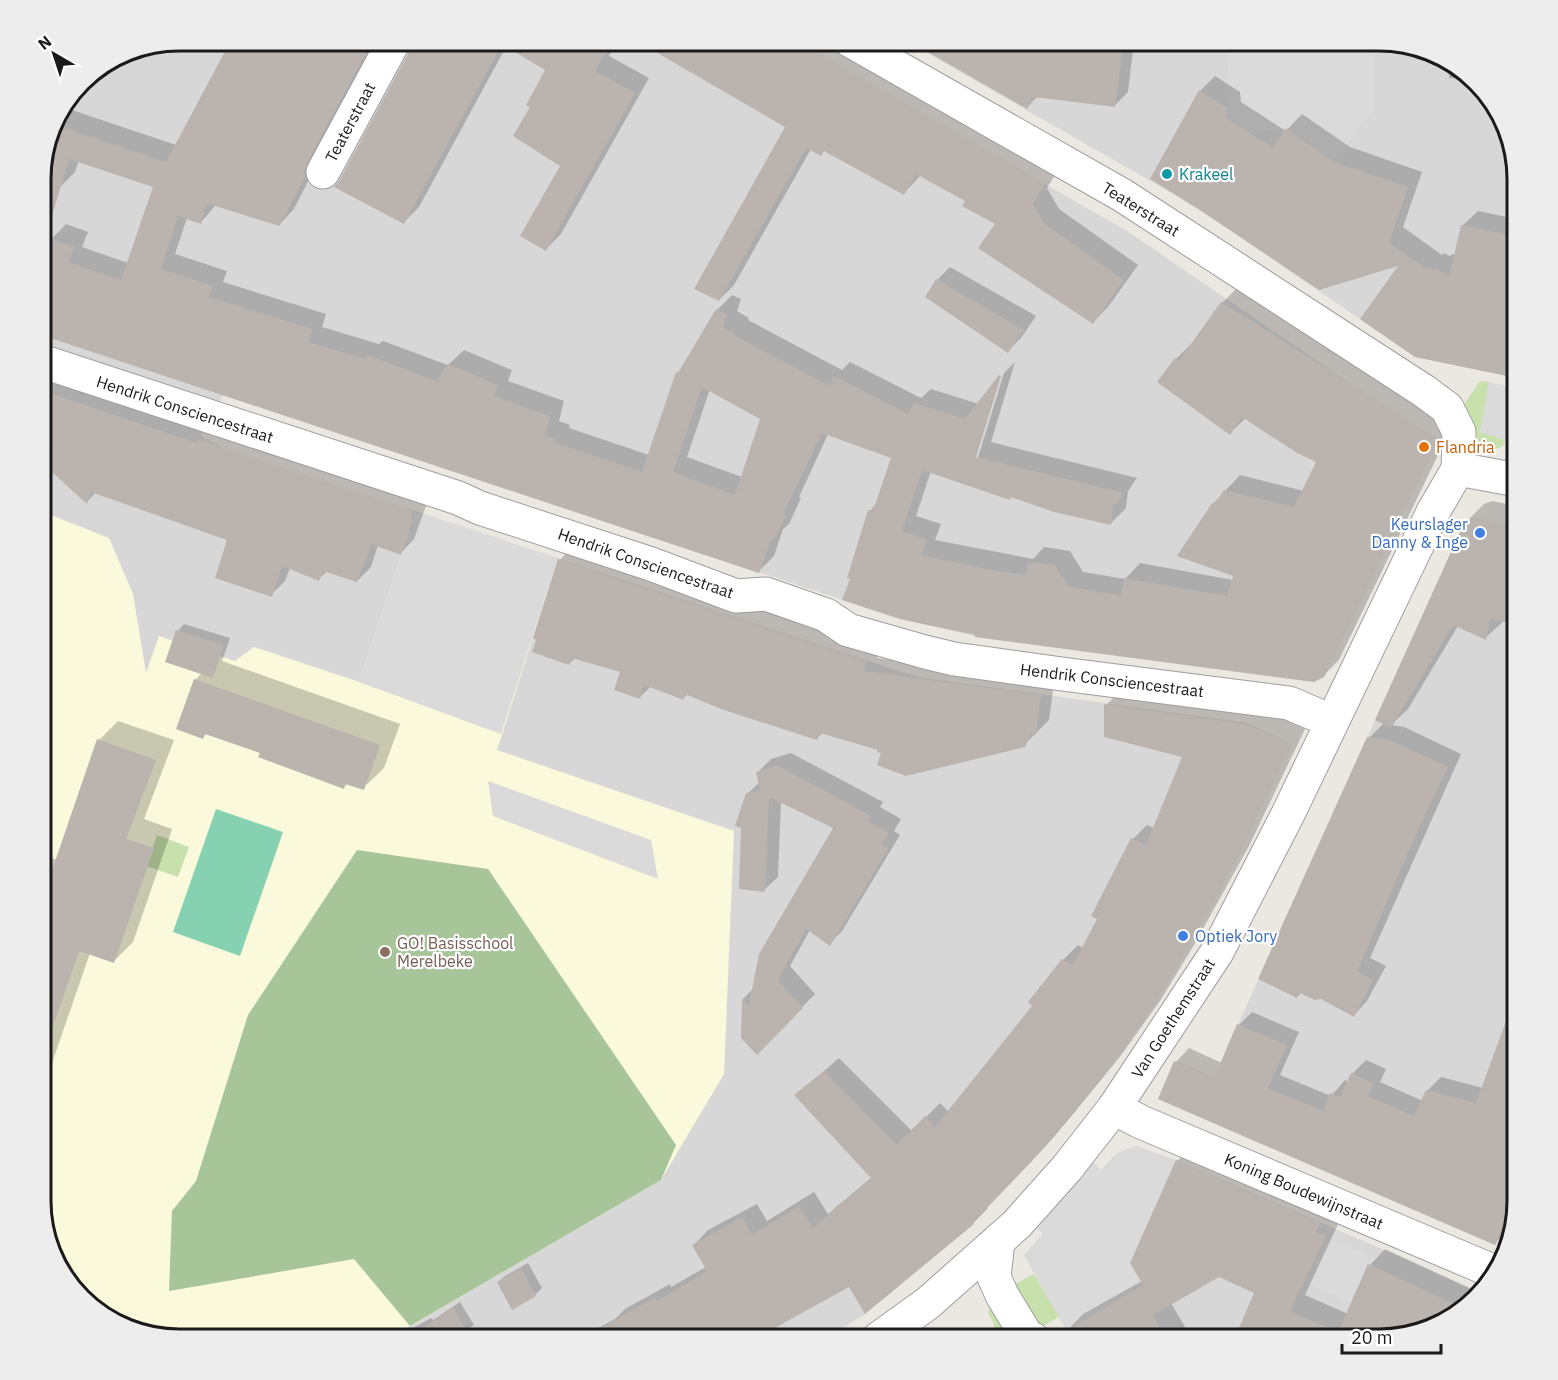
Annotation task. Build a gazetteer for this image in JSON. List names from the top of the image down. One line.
{"streets":{"street":["Teaterstraat","Hendrik Consciencestraat","Van Goethemstraat","Koning Boudewijnstraat"]},"crossings":[["Teaterstraat","Van Goethemstraat"],["Hendrik Consciencestraat","Van Goethemstraat"],["Van Goethemstraat","Koning Boudewijnstraat"]],"places":["Krakeel","Flandria","Keurslager Danny & Inge","Optiek Jory","GO! Basisschool Merelbeke"],"scale_bar":"20 m","north":"top left"}
